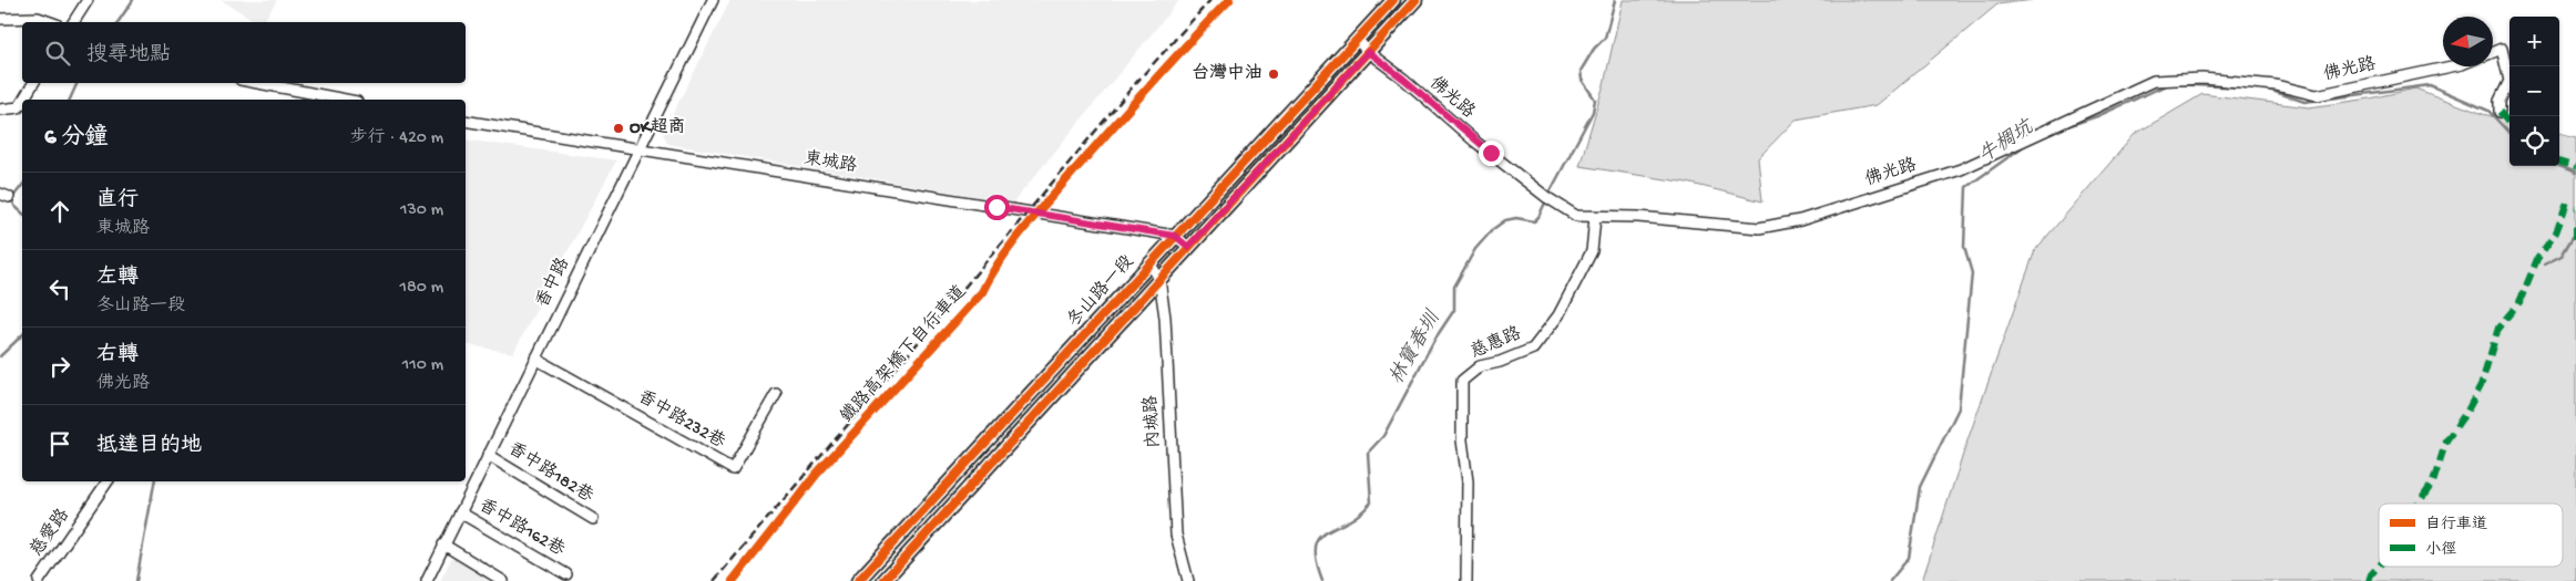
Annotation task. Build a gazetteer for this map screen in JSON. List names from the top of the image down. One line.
{"streets":{"main road":["冬山路一段"],"street":["佛光路","東城路","香中路","慈惠路","香中路232巷","內城路","香中路182巷","香中路162巷","慈愛路"],"cycle path":["鐵路高架橋下自行車道"]},"crossings":[["佛光路","冬山路一段"],["佛光路","慈惠路"],["東城路","香中路"],["東城路","冬山路一段"],["香中路","香中路232巷"],["香中路","香中路182巷"],["香中路","香中路162巷"],["冬山路一段","內城路"]],"water":["牛椆坑","林寶春圳"],"places":["台灣中油","OK超商"],"legend":["自行車道","小徑"],"north":"left","page":{"map_buttons":["+","−"],"search":"搜尋地點","heading":["6 分鐘","步行 · 420 m"],"list":[["直行","東城路","130 m"],["左轉","冬山路一段","180 m"],["右轉","佛光路","110 m"],"抵達目的地"]}}
